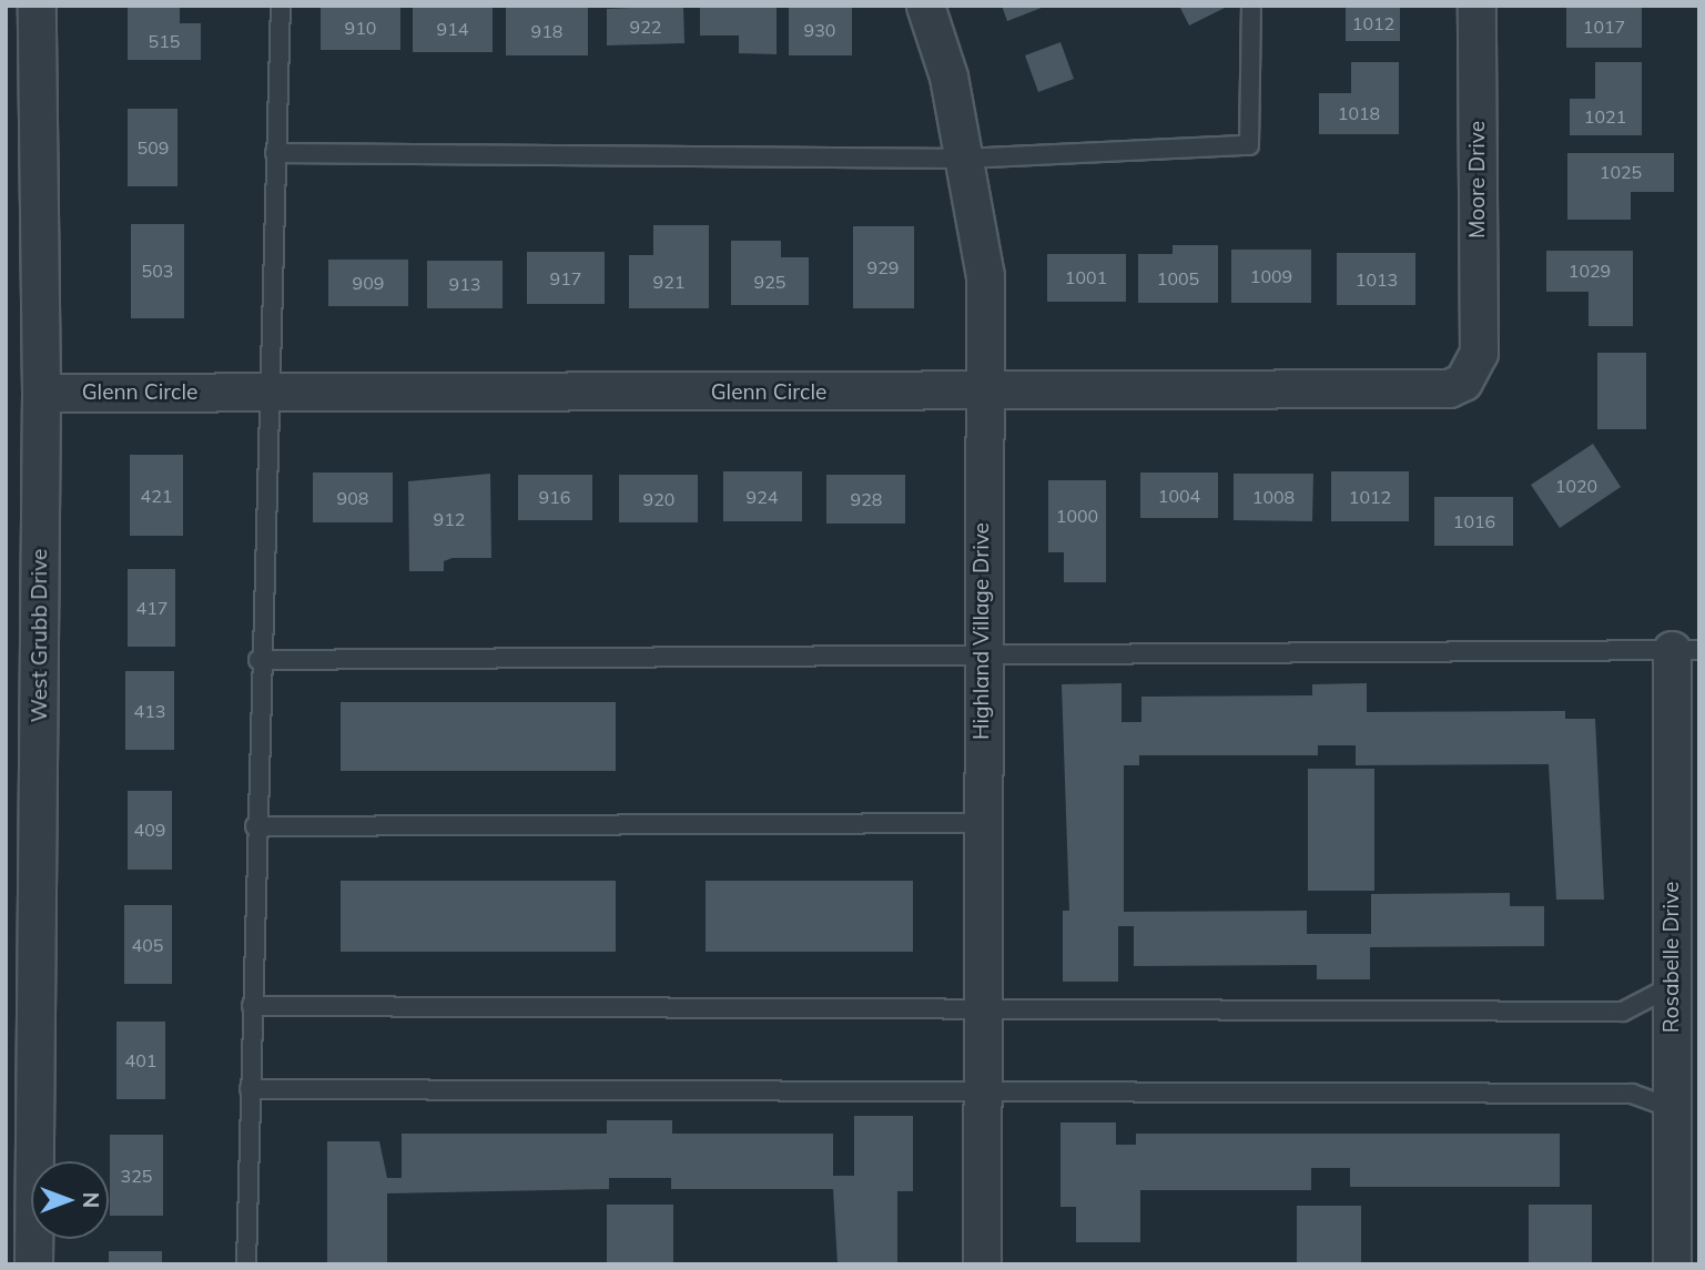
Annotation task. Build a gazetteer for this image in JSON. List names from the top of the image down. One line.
{"streets":{"street":["Moore Drive","Glenn Circle","Highland Village Drive","West Grubb Drive","Rosabelle Drive"]},"crossings":[["Moore Drive","Glenn Circle"],["Glenn Circle","Highland Village Drive"],["Glenn Circle","West Grubb Drive"]],"house_numbers":["1012","922","1017","910","914","930","918","515","1018","1021","509","1025","929","503","1029","1009","1001","917","1005","1013","921","925","909","913","1020","421","1004","916","924","1008","1012","908","920","928","1000","912","1016","417","413","409","405","401","325"],"north":"right"}
